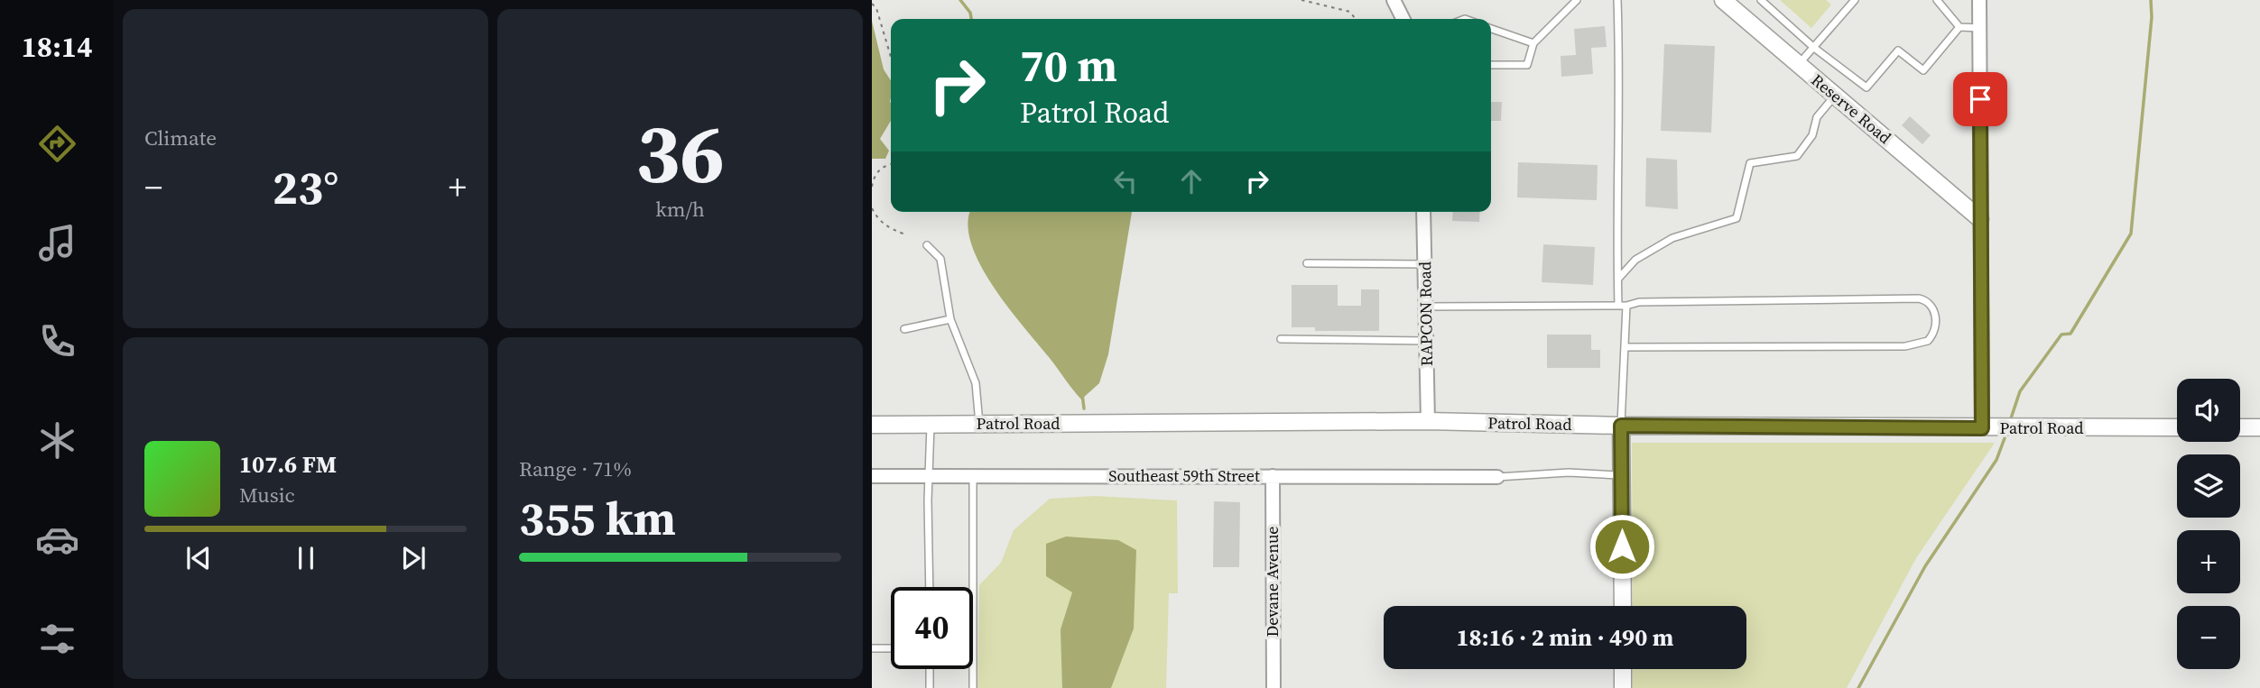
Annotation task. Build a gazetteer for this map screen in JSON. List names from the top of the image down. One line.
{"streets":{"street":["Reserve Road","RAPCON Road","Patrol Road","Southeast 59th Street","Devane Avenue"]},"crossings":[["RAPCON Road","Patrol Road"],["Southeast 59th Street","Devane Avenue"]],"page":{"tabs":"18:14","tile":["Climate",["36","km/h"],["Range · 71%","355 km"]],"turn":["70 m","Patrol Road"],"heat":["−","23°","+"],"map_buttons":["+","−"],"song":["107.6 FM","Music"],"limit":"40","trip":"18:16 · 2 min · 490 m"}}
